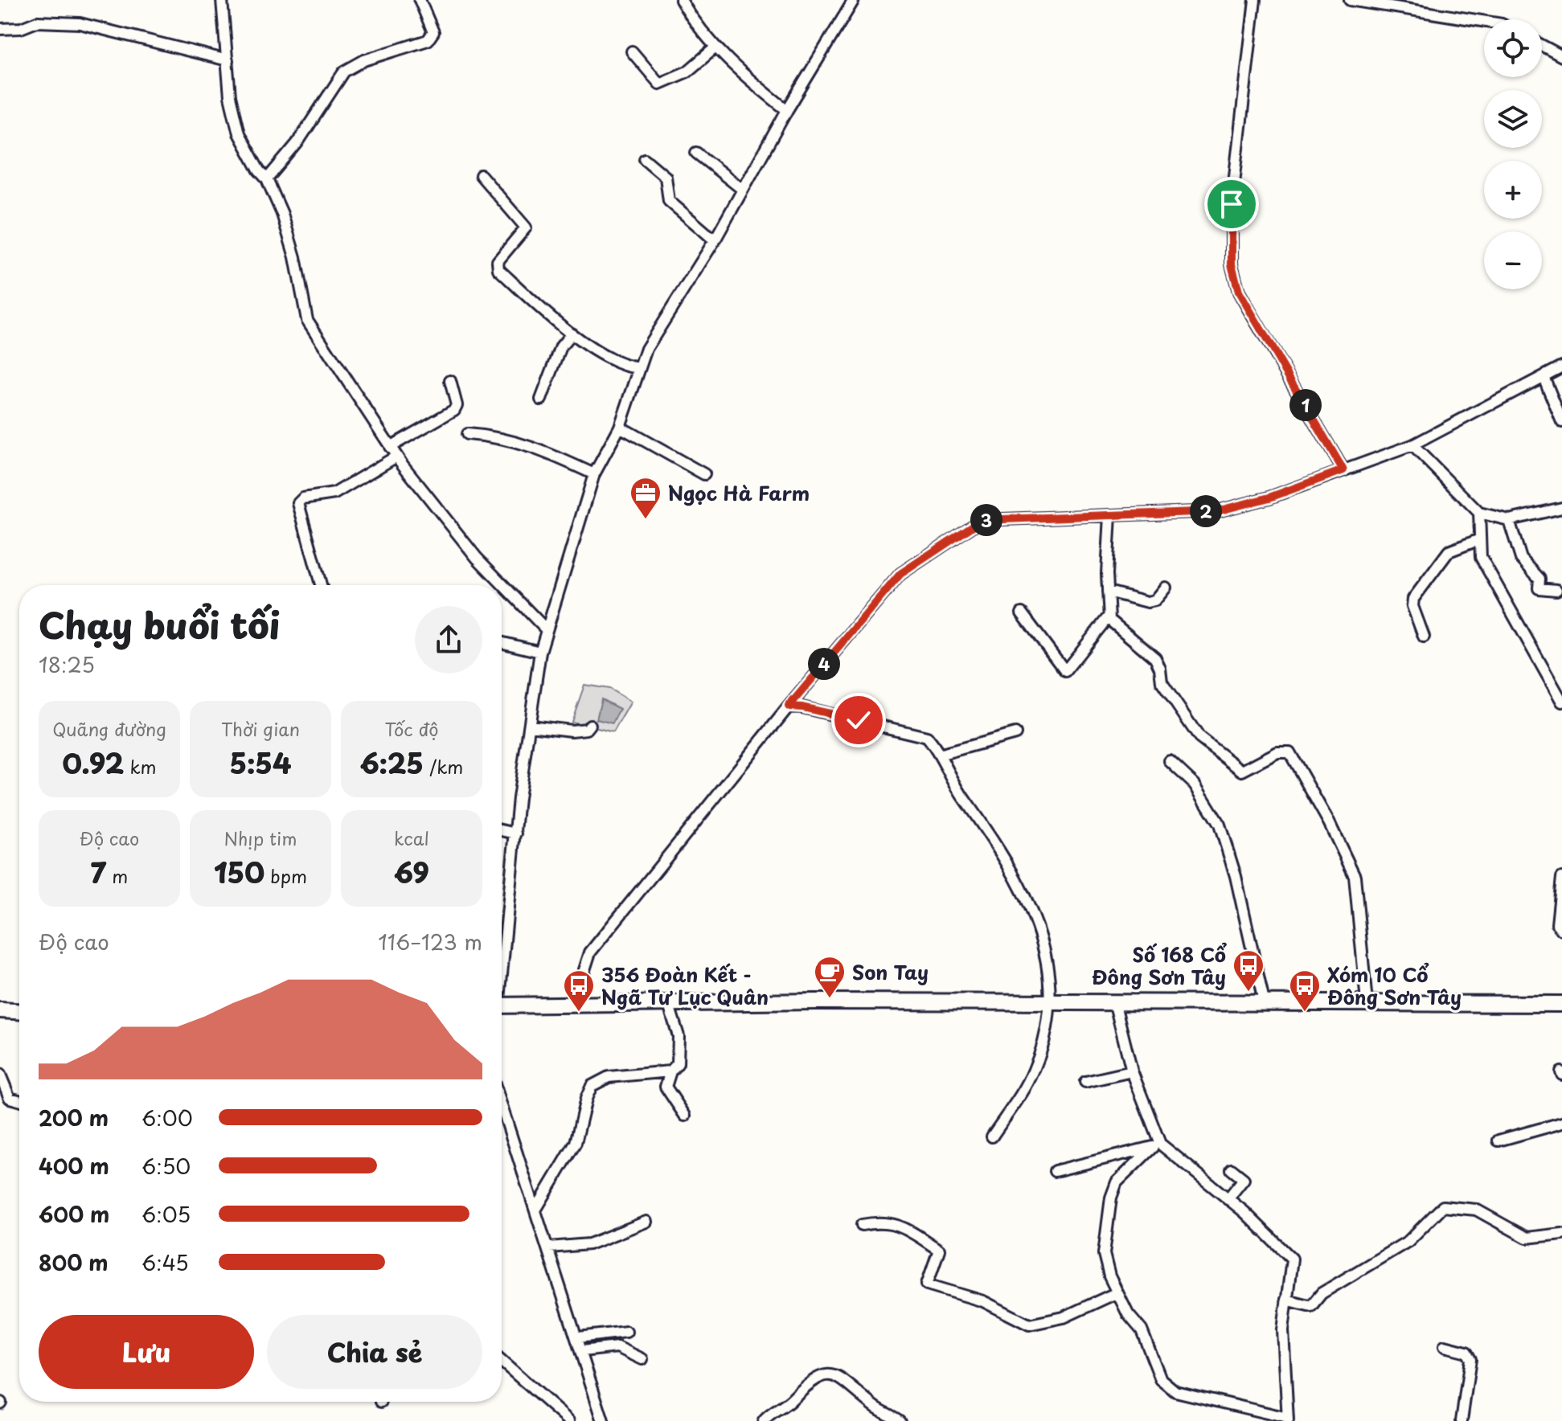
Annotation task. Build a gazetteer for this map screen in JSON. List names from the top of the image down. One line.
{"places":{"office":["Ngọc Hà Farm"],"bus stop":["Số 168 Cổ Đông Sơn Tây","356 Đoàn Kết - Ngã Tư Lục Quân","Xóm 10 Cổ Đông Sơn Tây"],"cafe":["Son Tay"]},"page":{"map_buttons":["+","−"],"pins":["1","2","3","4"],"heading":["Chạy buổi tối","18:25"],"stats":[["Quãng đường","0.92 km"],["Thời gian","5:54"],["Tốc độ","6:25 /km"],["Độ cao","7 m"],["Nhịp tim","150 bpm"],["kcal","69"]],"chart":["Độ cao","116–123 m"],"list":[{"name":"200 m","note":"6:00"},{"name":"400 m","note":"6:50"},{"name":"600 m","note":"6:05"},{"name":"800 m","note":"6:45"}],"buttons":["Lưu","Chia sẻ"]}}
